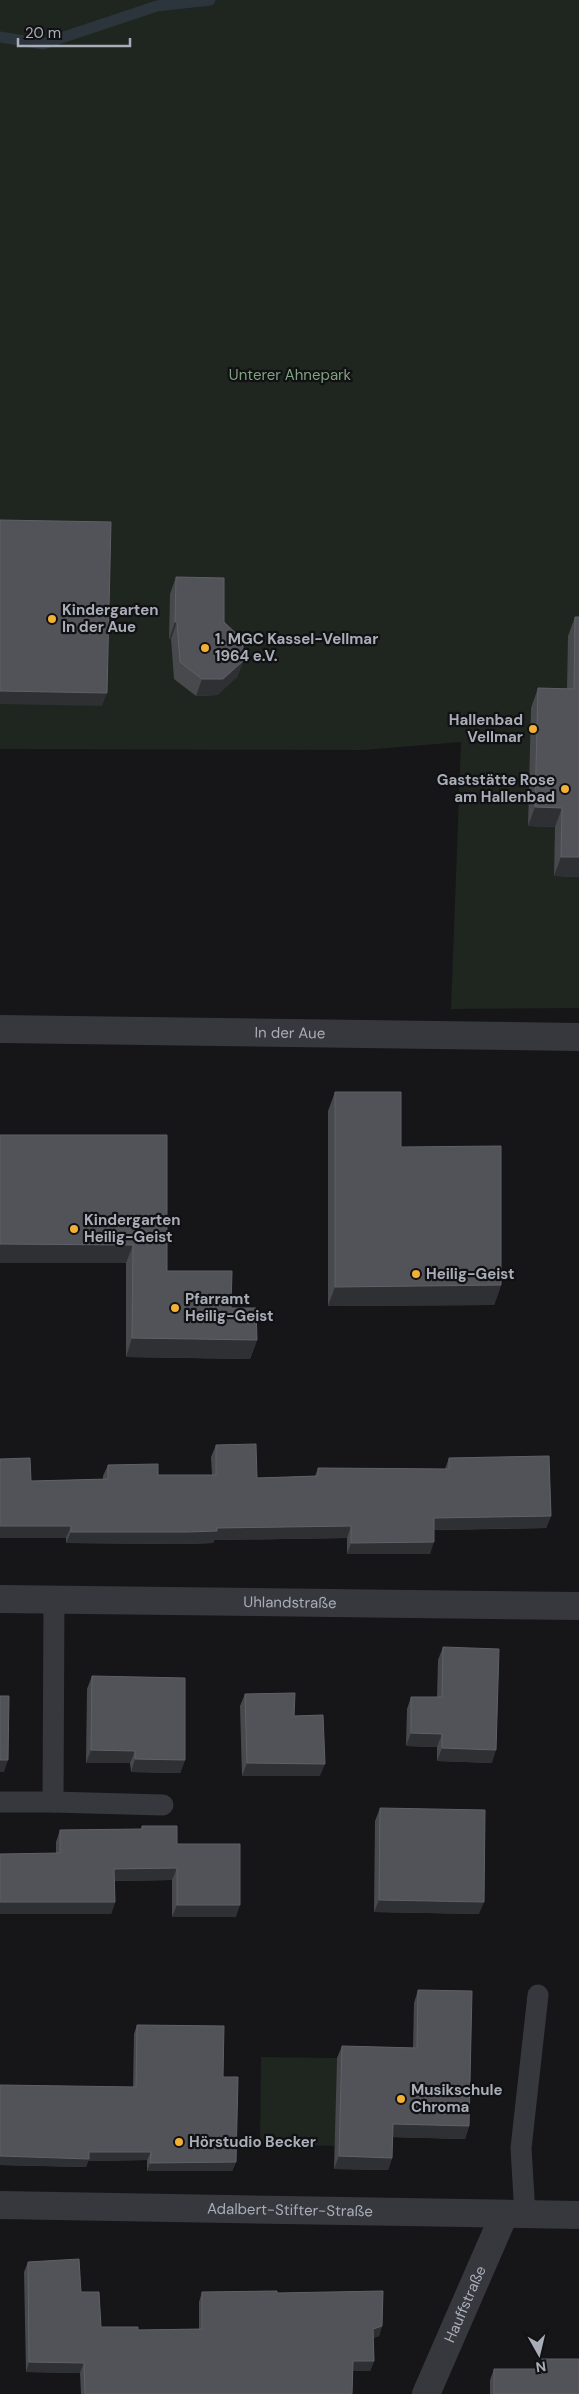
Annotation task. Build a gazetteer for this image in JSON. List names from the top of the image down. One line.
{"streets":{"street":["In der Aue","Uhlandstraße","Adalbert-Stifter-Straße","Hauffstraße"]},"crossings":[["Adalbert-Stifter-Straße","Hauffstraße"]],"parks":["Unterer Ahnepark"],"places":["Kindergarten In der Aue","1. MGC Kassel-Vellmar 1964 e.V.","Hallenbad Vellmar","Gaststätte Rose am Hallenbad","Kindergarten Heilig-Geist","Heilig-Geist","Pfarramt Heilig-Geist","Musikschule Chroma","Hörstudio Becker"],"scale_bar":"20 m","north":"bottom"}
